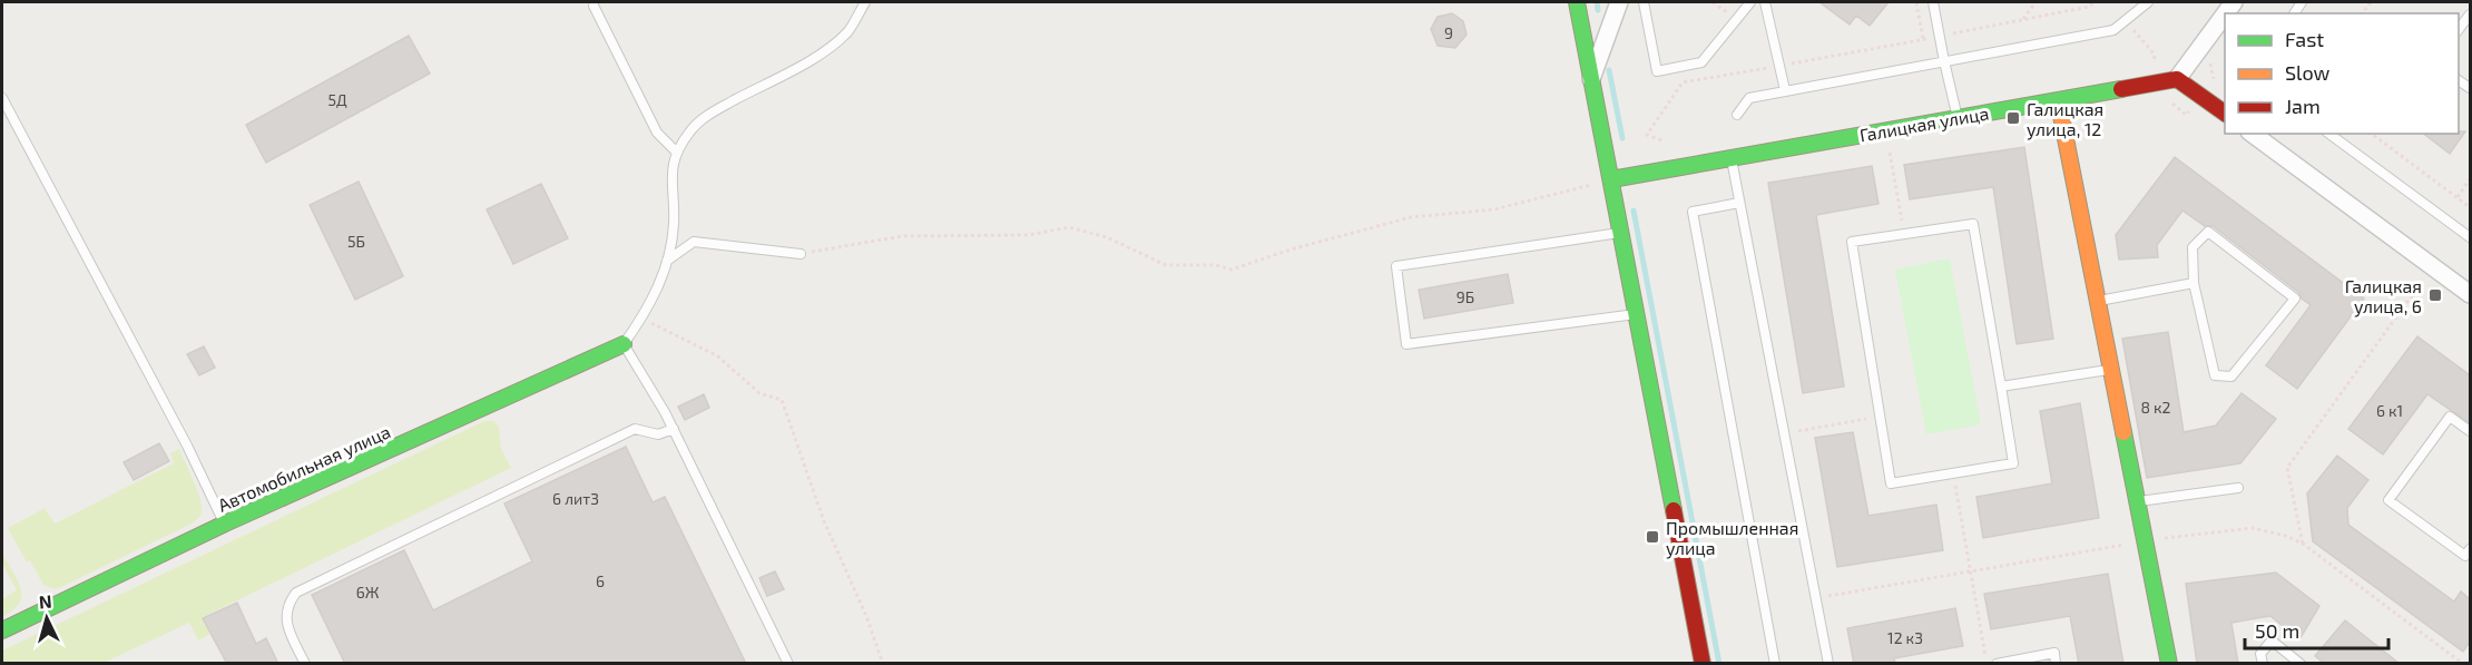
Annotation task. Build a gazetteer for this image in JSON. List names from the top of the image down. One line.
{"streets":{"street":["Галицкая улица","Автомобильная улица"]},"places":{"transit":["Галицкая улица, 12","Галицкая улица, 6","Промышленная улица"]},"house_numbers":["9","5Д","5Б","9Б","8 к2","6 к1","6 лит3","6","6Ж","12 к3"],"legend":["Fast","Slow","Jam"],"scale_bar":"50 m","north":"top"}
